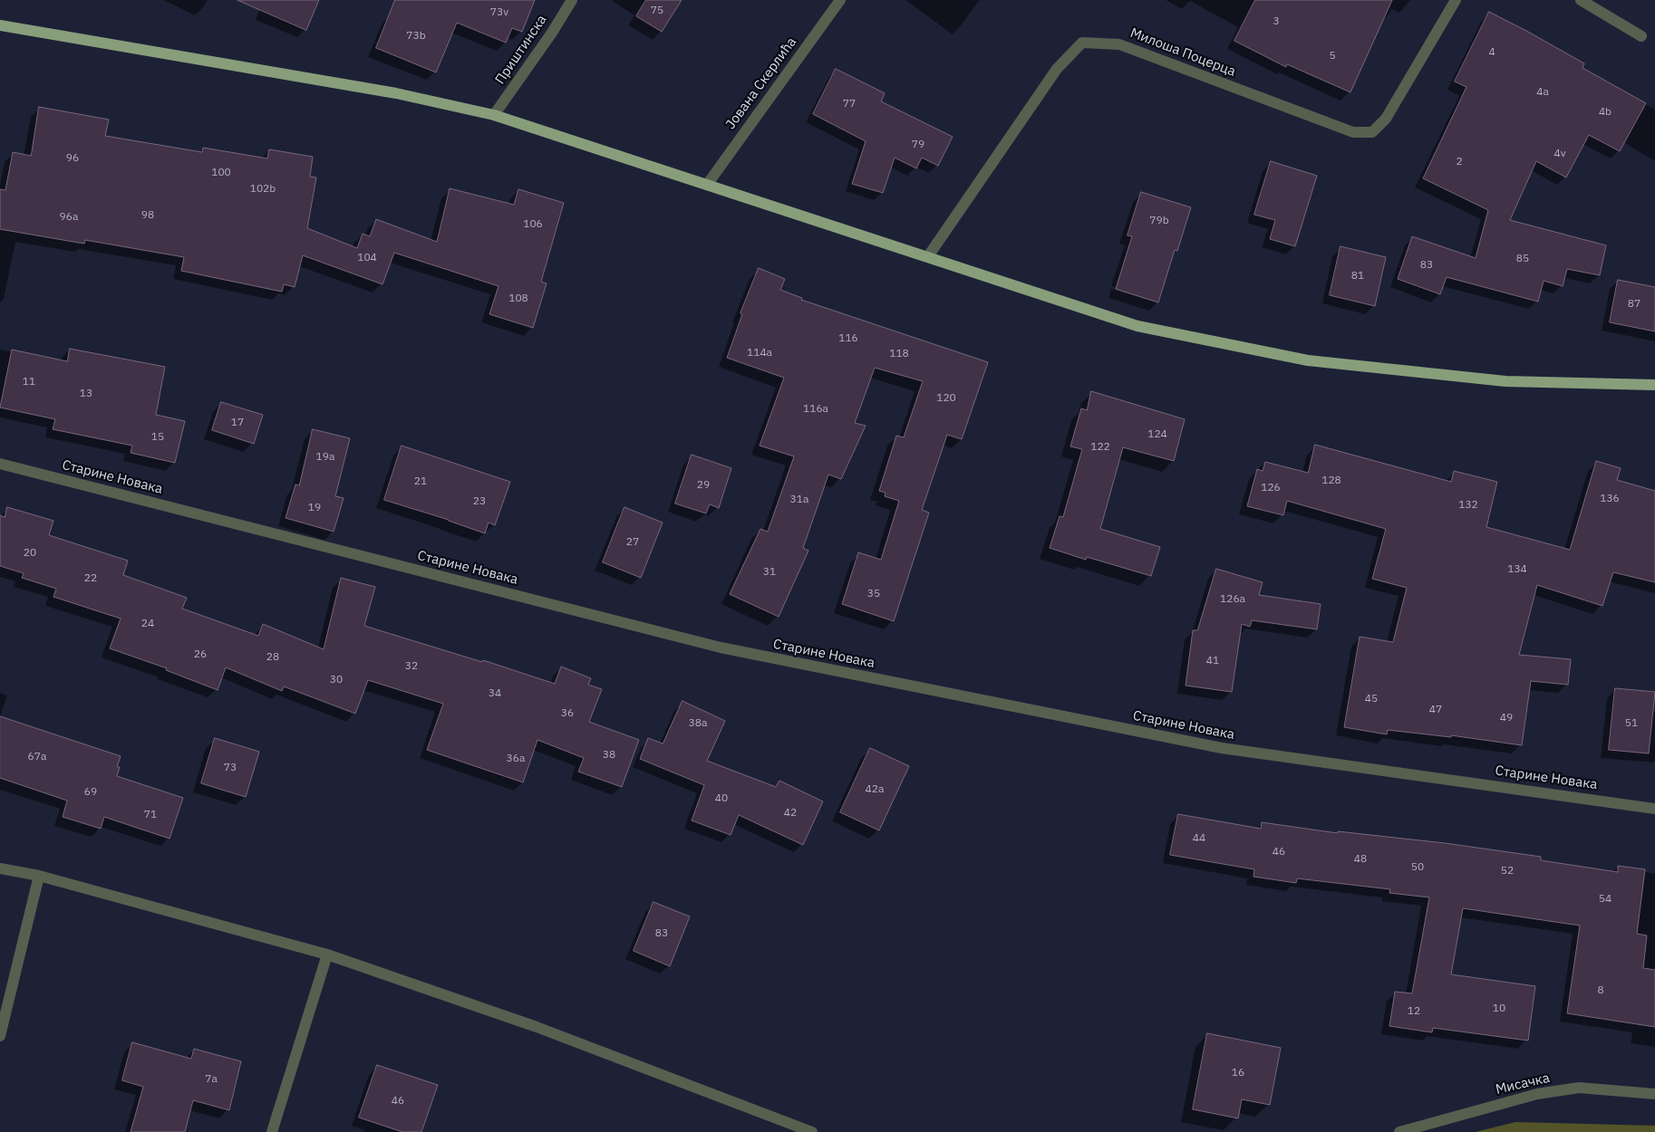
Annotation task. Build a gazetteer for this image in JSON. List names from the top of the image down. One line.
{"streets":{"street":["Приштинска","Милоша Поцерца","Јована Скерлића","Старине Новака","Мисачка"]},"house_numbers":["75","73v","3","73b","4","5","4a","77","4b","79","4v","96","2","100","102b","98","96a","79b","106","104","85","83","81","108","87","116","114a","118","11","13","120","116a","17","124","15","122","19a","128","21","29","126","136","31a","23","132","19","27","20","134","31","22","35","126a","24","26","28","41","32","30","34","45","47","36","49","38a","51","38","67a","36a","73","42a","69","40","42","71","44","46","48","50","52","54","83","8","10","12","16","7a","46"]}
